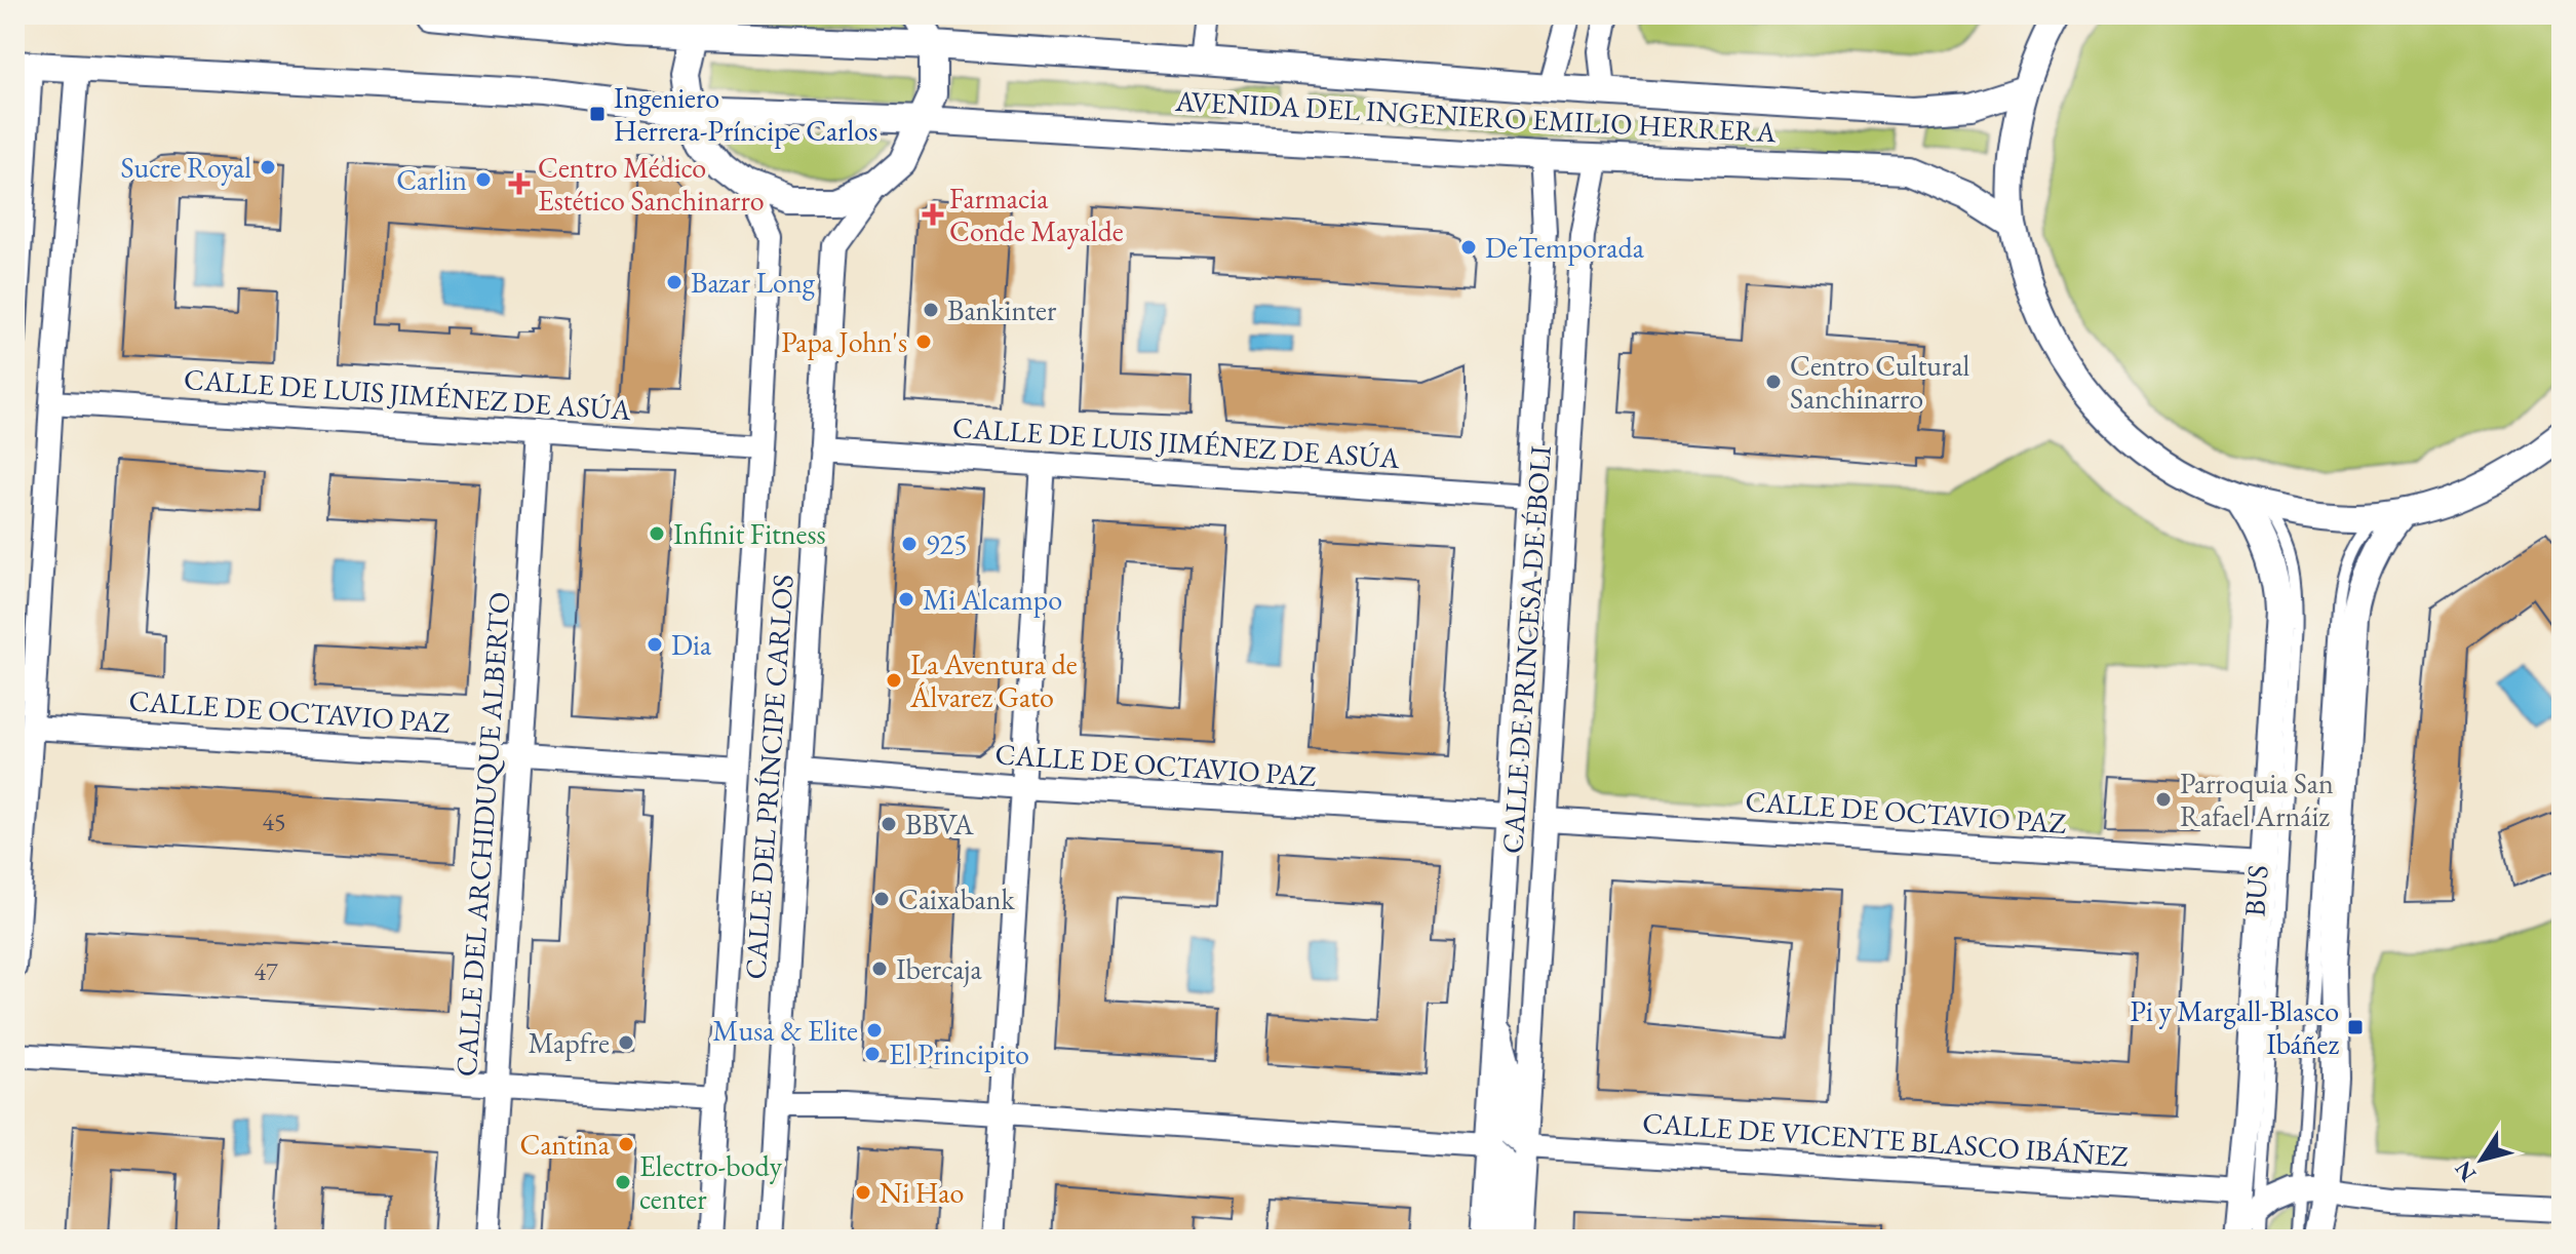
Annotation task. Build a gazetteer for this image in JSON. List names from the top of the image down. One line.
{"streets":{"street":["AVENIDA DEL INGENIERO EMILIO HERRERA","CALLE DE LUIS JIMÉNEZ DE ASÚA","CALLE DE PRINCESA DE ÉBOLI","CALLE DE OCTAVIO PAZ","CALLE DEL PRÍNCIPE CARLOS","CALLE DEL ARCHIDUQUE ALBERTO","CALLE DE VICENTE BLASCO IBÁÑEZ"],"lane":["BUS"]},"crossings":[["AVENIDA DEL INGENIERO EMILIO HERRERA","CALLE DE PRINCESA DE ÉBOLI"],["CALLE DE LUIS JIMÉNEZ DE ASÚA","CALLE DE PRINCESA DE ÉBOLI"],["CALLE DE LUIS JIMÉNEZ DE ASÚA","CALLE DEL PRÍNCIPE CARLOS"],["CALLE DE LUIS JIMÉNEZ DE ASÚA","CALLE DEL ARCHIDUQUE ALBERTO"],["CALLE DE PRINCESA DE ÉBOLI","CALLE DE OCTAVIO PAZ"],["CALLE DE PRINCESA DE ÉBOLI","CALLE DE VICENTE BLASCO IBÁÑEZ"],["CALLE DE OCTAVIO PAZ","CALLE DEL PRÍNCIPE CARLOS"],["CALLE DE OCTAVIO PAZ","CALLE DEL ARCHIDUQUE ALBERTO"],["BUS","CALLE DE VICENTE BLASCO IBÁÑEZ"]],"places":{"transit":["Ingeniero Herrera-Príncipe Carlos","Pi y Margall-Blasco Ibáñez"],"other":["Sucre Royal","Carlin","DeTemporada","Bazar Long","Bankinter","Papa John's","Centro Cultural Sanchinarro","Infinit Fitness","925","Mi Alcampo","Dia","La Aventura de Álvarez Gato","Parroquia San Rafael Arnáiz","BBVA","Caixabank","Ibercaja","Musa & Elite","Mapfre","El Principito","Cantina","Electro-body center","Ni Hao"],"health":["Centro Médico Estético Sanchinarro","Farmacia Conde Mayalde"]},"house_numbers":["45","47"],"north":"bottom left"}
